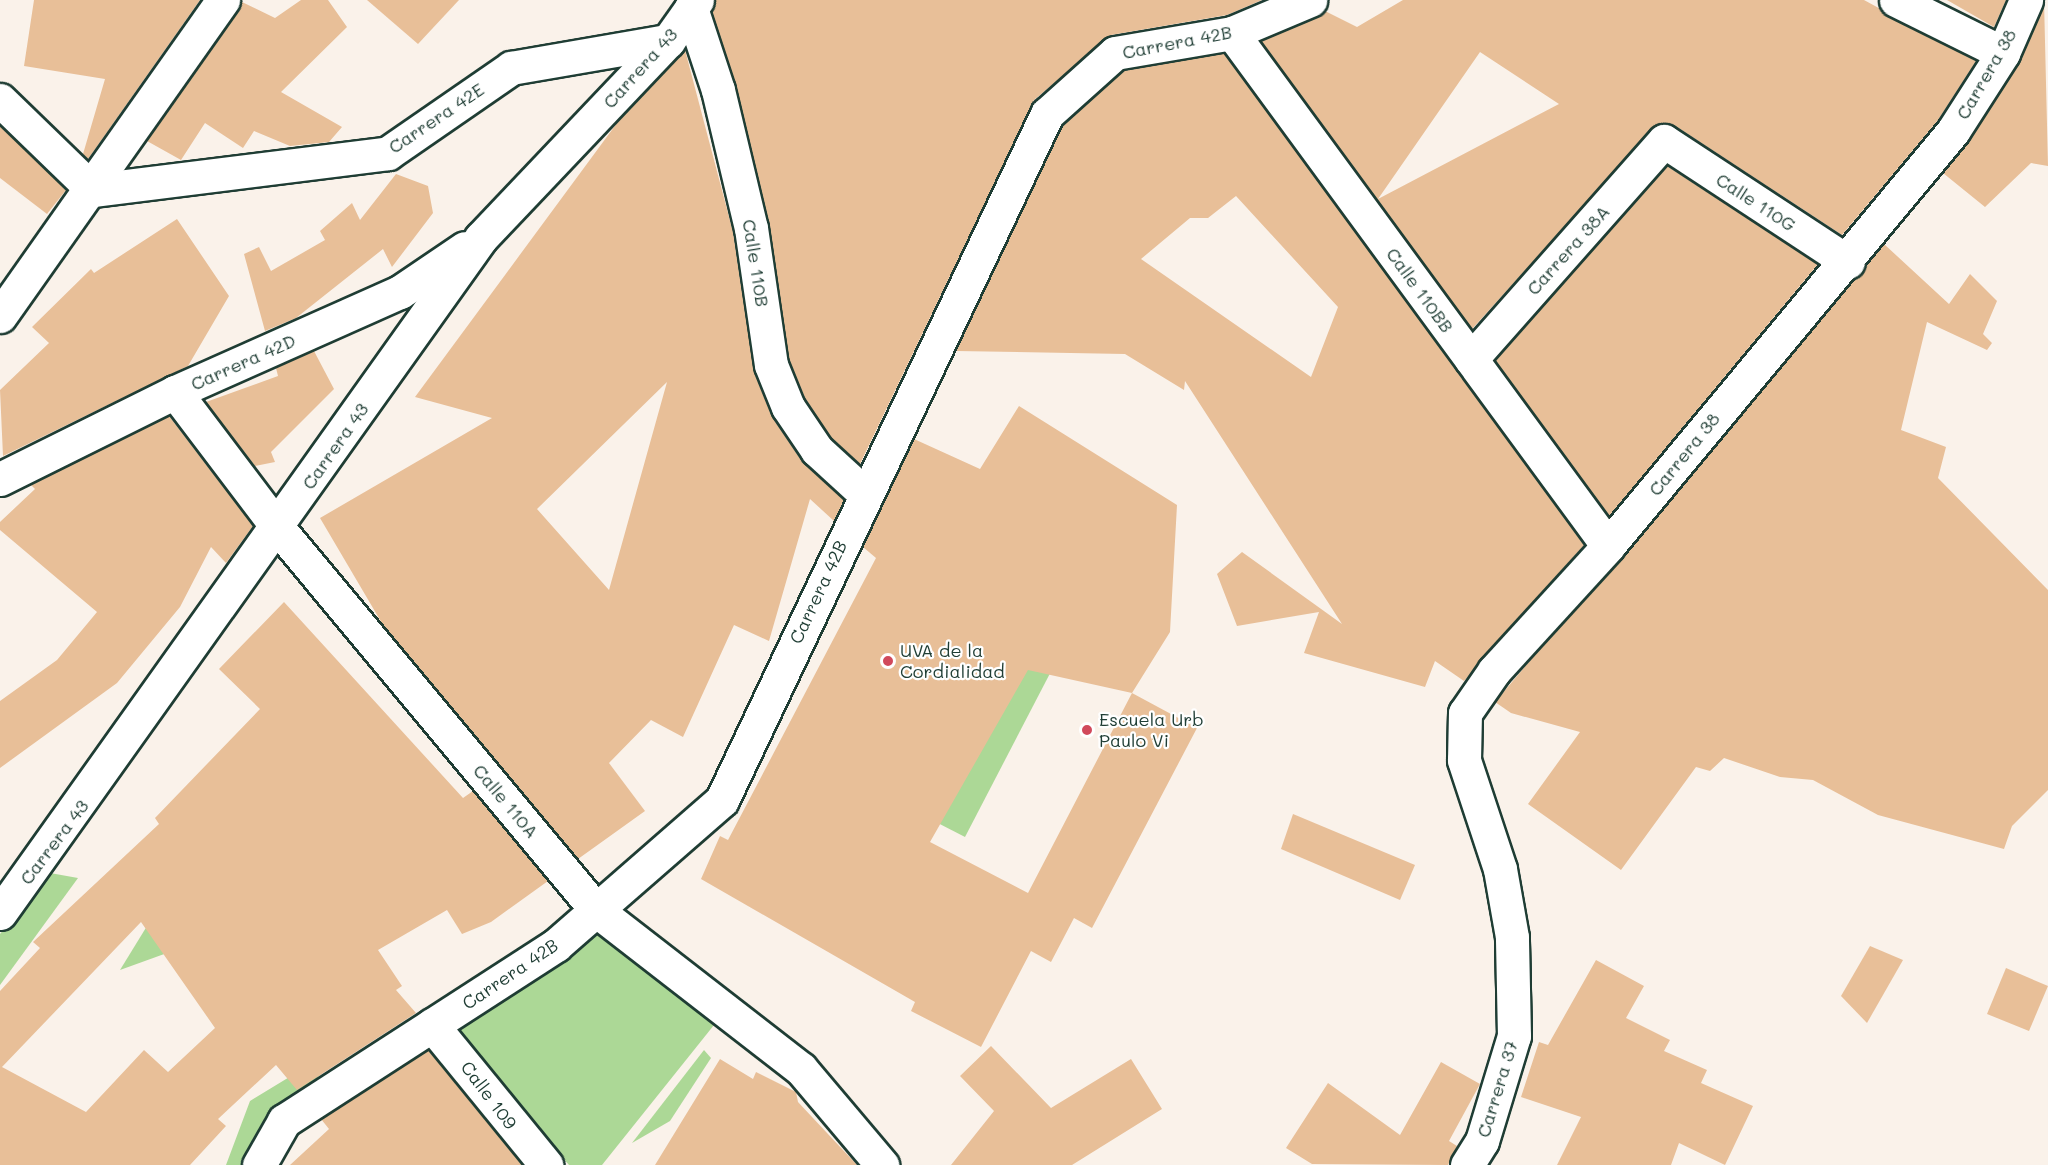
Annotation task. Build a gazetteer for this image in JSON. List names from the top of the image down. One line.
{"streets":{"street":["Carrera 42B","Carrera 43","Carrera 38","Carrera 42E","Calle 110G","Carrera 38A","Calle 110B","Calle 110BB","Carrera 42D","Calle 110A","Carrera 37","Calle 109"]},"crossings":[["Carrera 42B","Calle 110B"],["Carrera 42B","Calle 110BB"],["Carrera 42B","Calle 110A"],["Carrera 42B","Calle 109"],["Carrera 43","Carrera 42E"],["Carrera 43","Calle 110B"],["Carrera 43","Carrera 42D"],["Carrera 43","Calle 110A"],["Carrera 38","Calle 110G"],["Carrera 38","Calle 110BB"],["Carrera 38","Carrera 37"],["Calle 110G","Carrera 38A"],["Carrera 38A","Calle 110BB"],["Carrera 42D","Calle 110A"]],"places":["UVA de la Cordialidad","Escuela Urb Paulo Vi"]}
